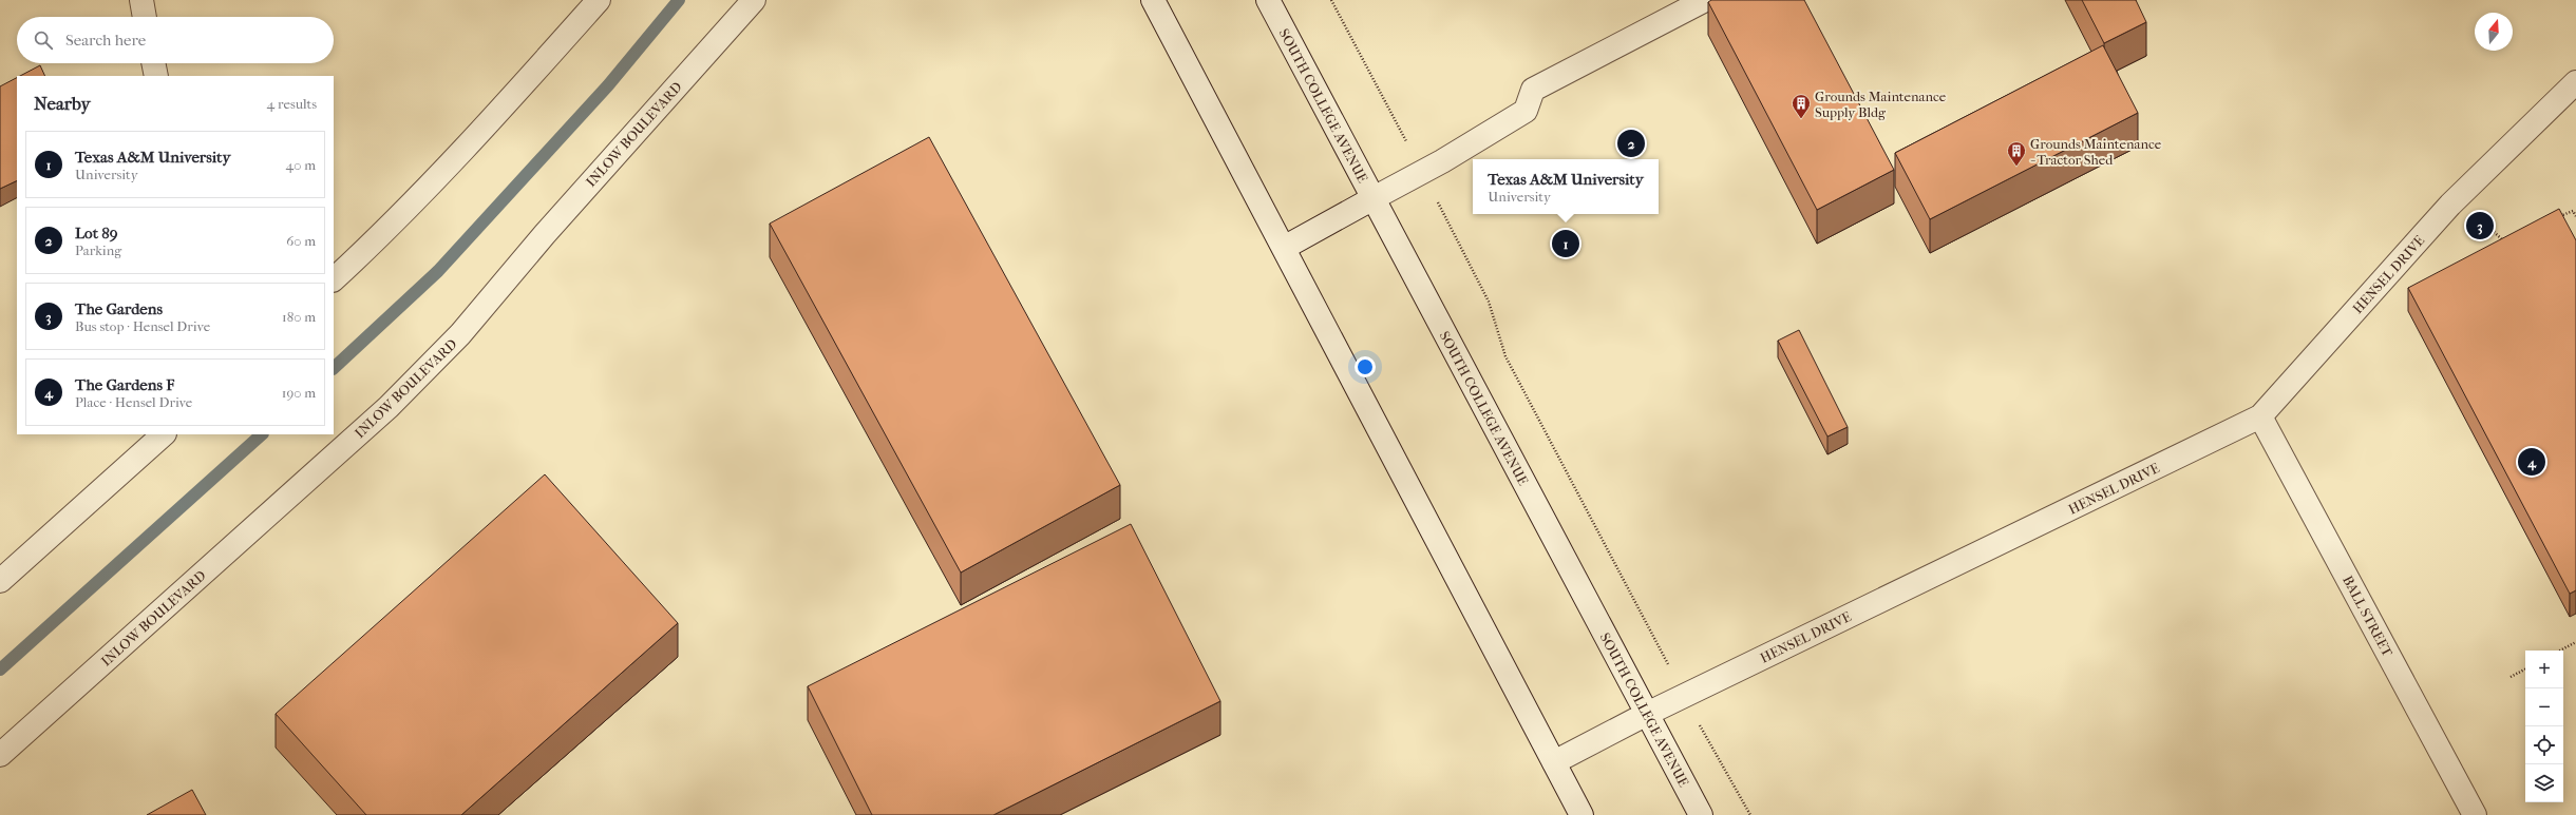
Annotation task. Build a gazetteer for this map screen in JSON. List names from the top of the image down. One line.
{"streets":{"street":["SOUTH COLLEGE AVENUE","INLOW BOULEVARD","HENSEL DRIVE","BALL STREET"]},"crossings":[["SOUTH COLLEGE AVENUE","HENSEL DRIVE"],["HENSEL DRIVE","BALL STREET"]],"places":{"building":["Grounds Maintenance Supply Bldg","Grounds Maintenance - Tractor Shed"]},"north":"top","page":{"search":"Search here","heading":["Nearby","4 results"],"pins":["2","3","1","4"],"list":[{"mark":"1","name":"Texas A&M University","note":"University","value":"40 m"},{"mark":"2","name":"Lot 89","note":"Parking","value":"60 m"},{"mark":"3","name":"The Gardens","note":"Bus stop · Hensel Drive","value":"180 m"},{"mark":"4","name":"The Gardens F","note":"Place · Hensel Drive","value":"190 m"}],"popup":["Texas A&M University","University"],"map_buttons":["+","−"]}}
